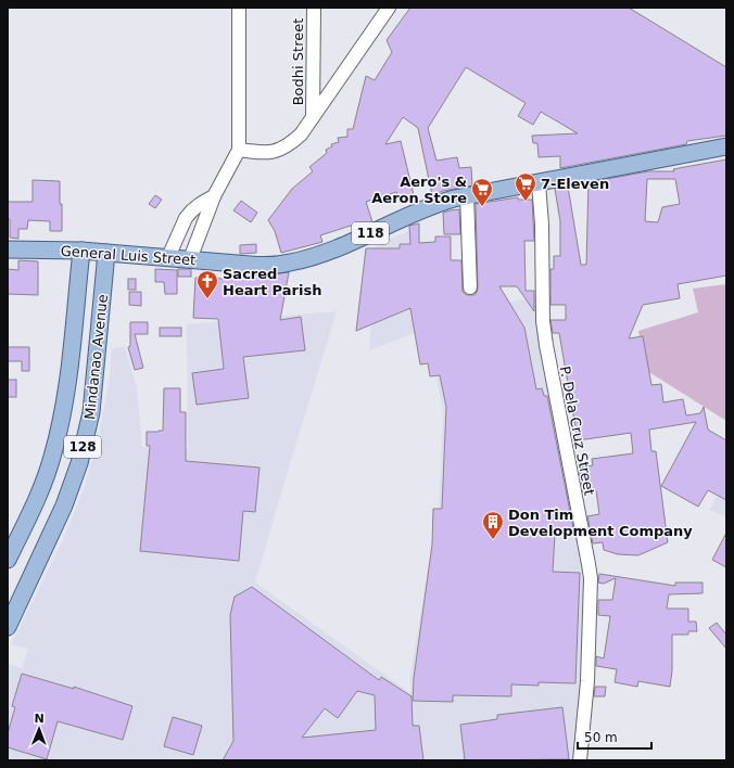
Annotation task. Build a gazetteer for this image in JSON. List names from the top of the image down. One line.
{"streets":{"main road":["118","General Luis Street","Mindanao Avenue","128"],"street":["Bodhi Street","P. Dela Cruz Street"]},"crossings":[["General Luis Street","Mindanao Avenue"],["General Luis Street","P. Dela Cruz Street"]],"places":{"supermarket":["7-Eleven","Aero's & Aeron Store"],"church":["Sacred Heart Parish"],"building":["Don Tim Development Company"]},"scale_bar":"50 m","north":"top"}
